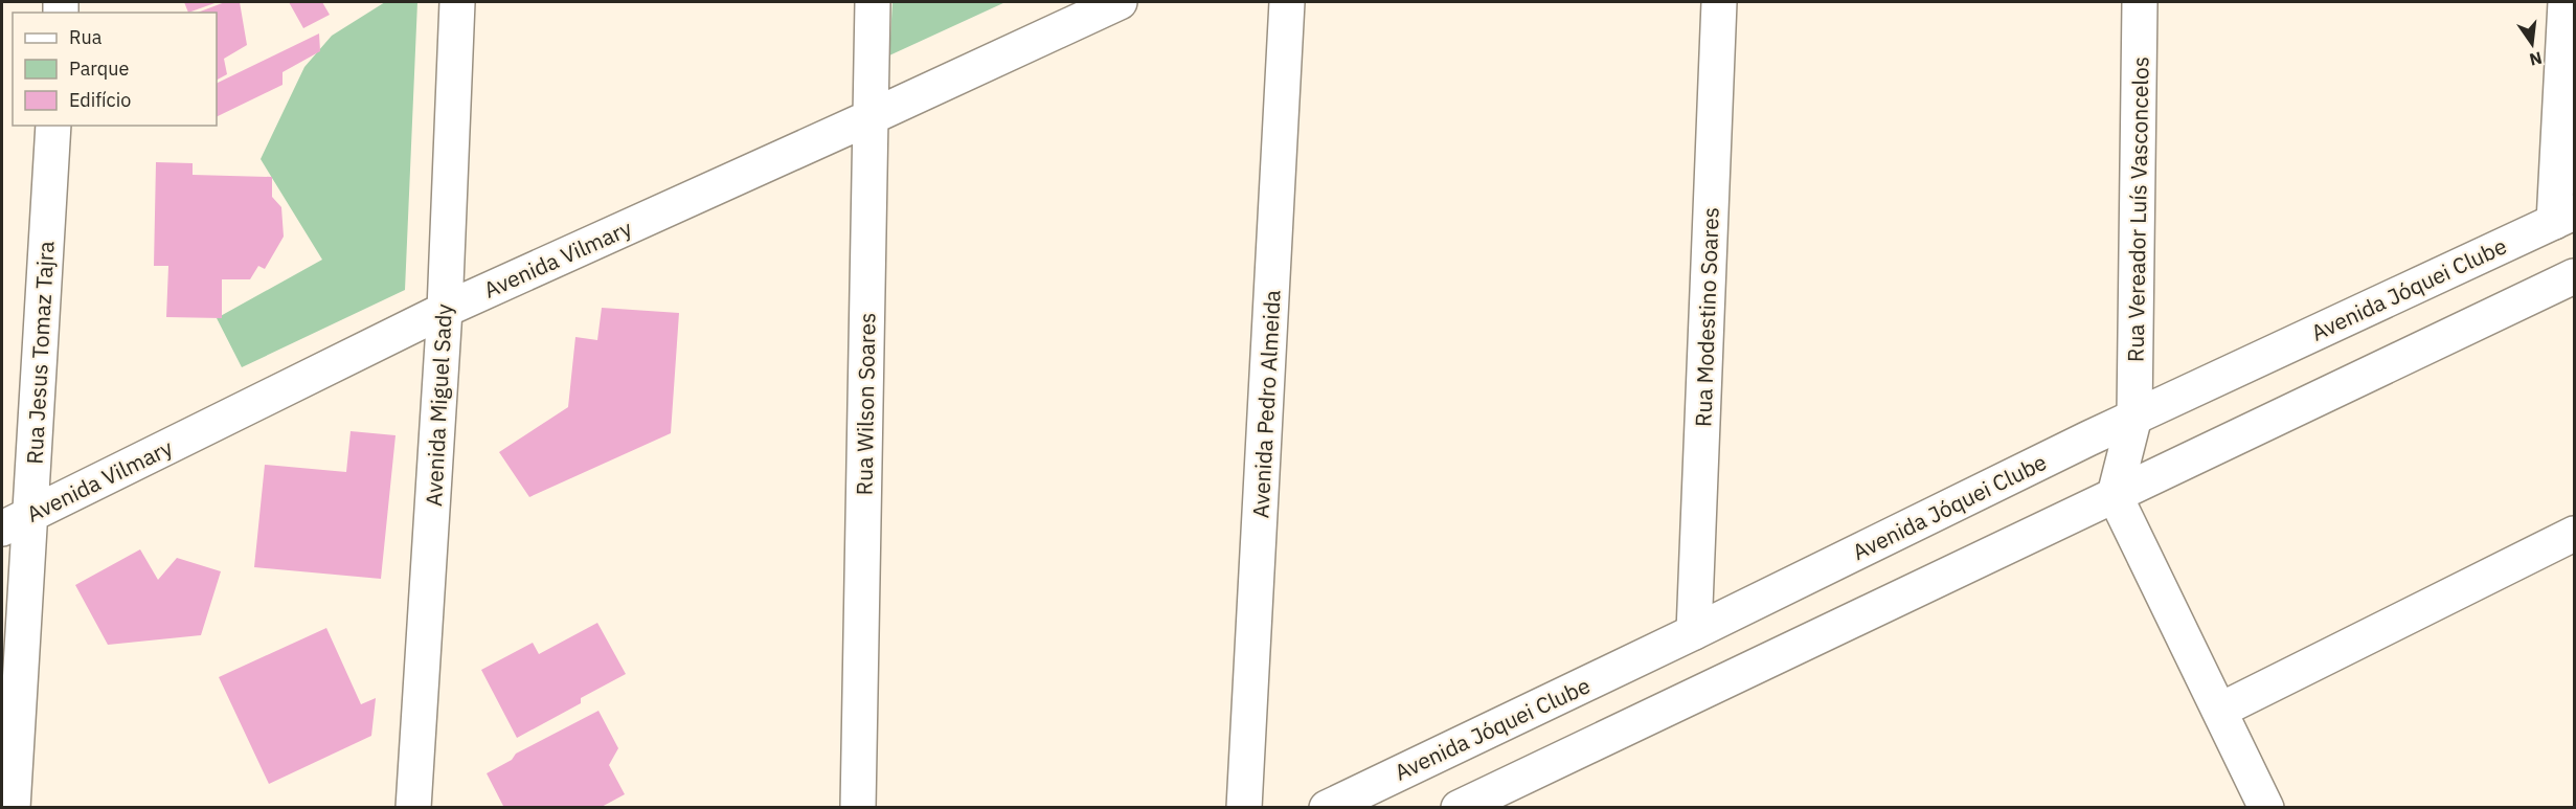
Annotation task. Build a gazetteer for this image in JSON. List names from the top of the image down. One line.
{"streets":{"street":["Rua Vereador Luís Vasconcelos","Avenida Vilmary","Avenida Jóquei Clube","Rua Modestino Soares","Rua Jesus Tomaz Tajra","Rua Wilson Soares","Avenida Pedro Almeida","Avenida Miguel Sady"]},"crossings":[["Rua Vereador Luís Vasconcelos","Avenida Jóquei Clube"],["Avenida Vilmary","Rua Jesus Tomaz Tajra"],["Avenida Vilmary","Rua Wilson Soares"],["Avenida Vilmary","Avenida Miguel Sady"],["Avenida Jóquei Clube","Rua Modestino Soares"]],"legend":["Rua","Parque","Edifício"],"north":"bottom"}
